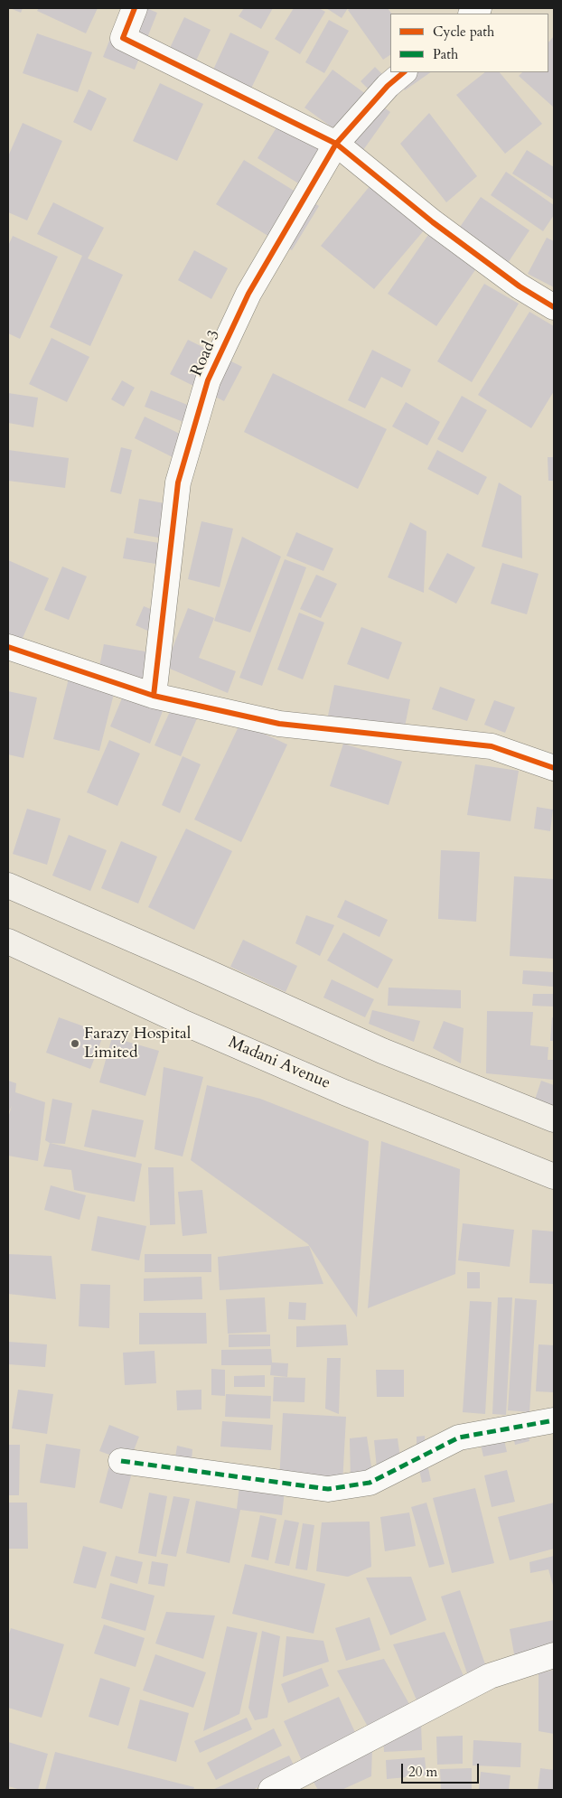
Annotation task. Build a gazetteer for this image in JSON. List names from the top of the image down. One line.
{"streets":{"main road":["Madani Avenue"],"street":["Road 3"]},"places":["Farazy Hospital Limited"],"legend":["Cycle path","Path"],"scale_bar":"20 m"}
